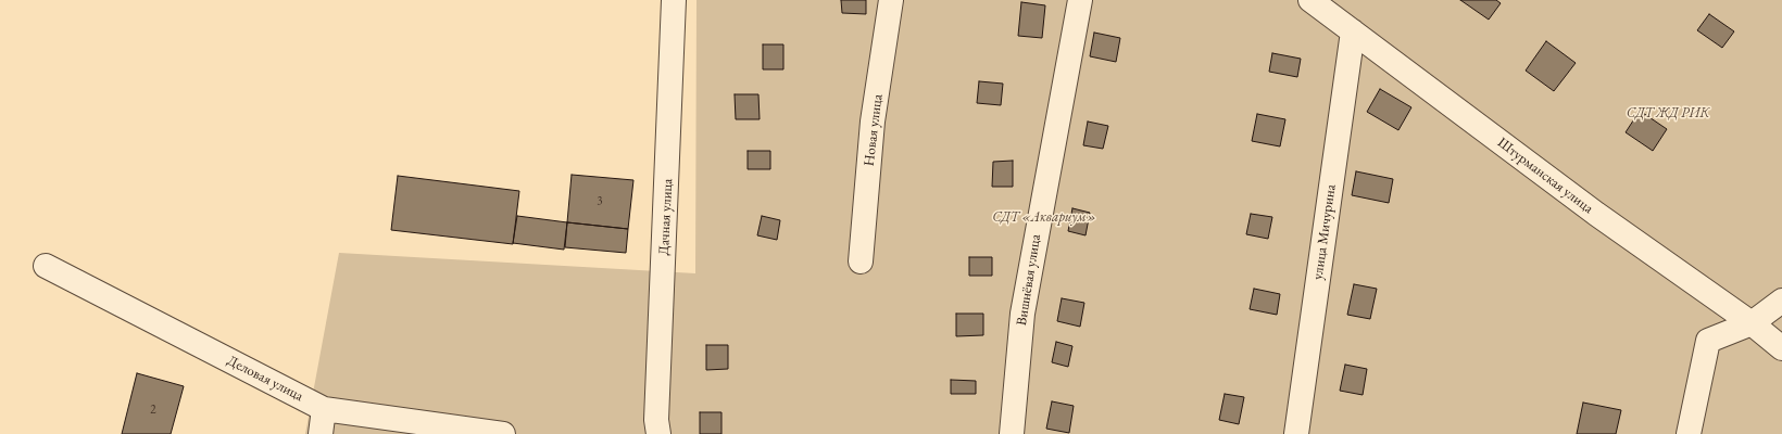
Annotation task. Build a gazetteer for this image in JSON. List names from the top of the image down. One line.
{"streets":{"street":["Новая улица","Штурманская улица","Дачная улица","улица Мичурина","Вишнёвая улица","Деловая улица"]},"crossings":[["Штурманская улица","улица Мичурина"]],"parks":["СДТ ЖД РИК","СДТ «Аквариум»"],"house_numbers":["3","2"]}
